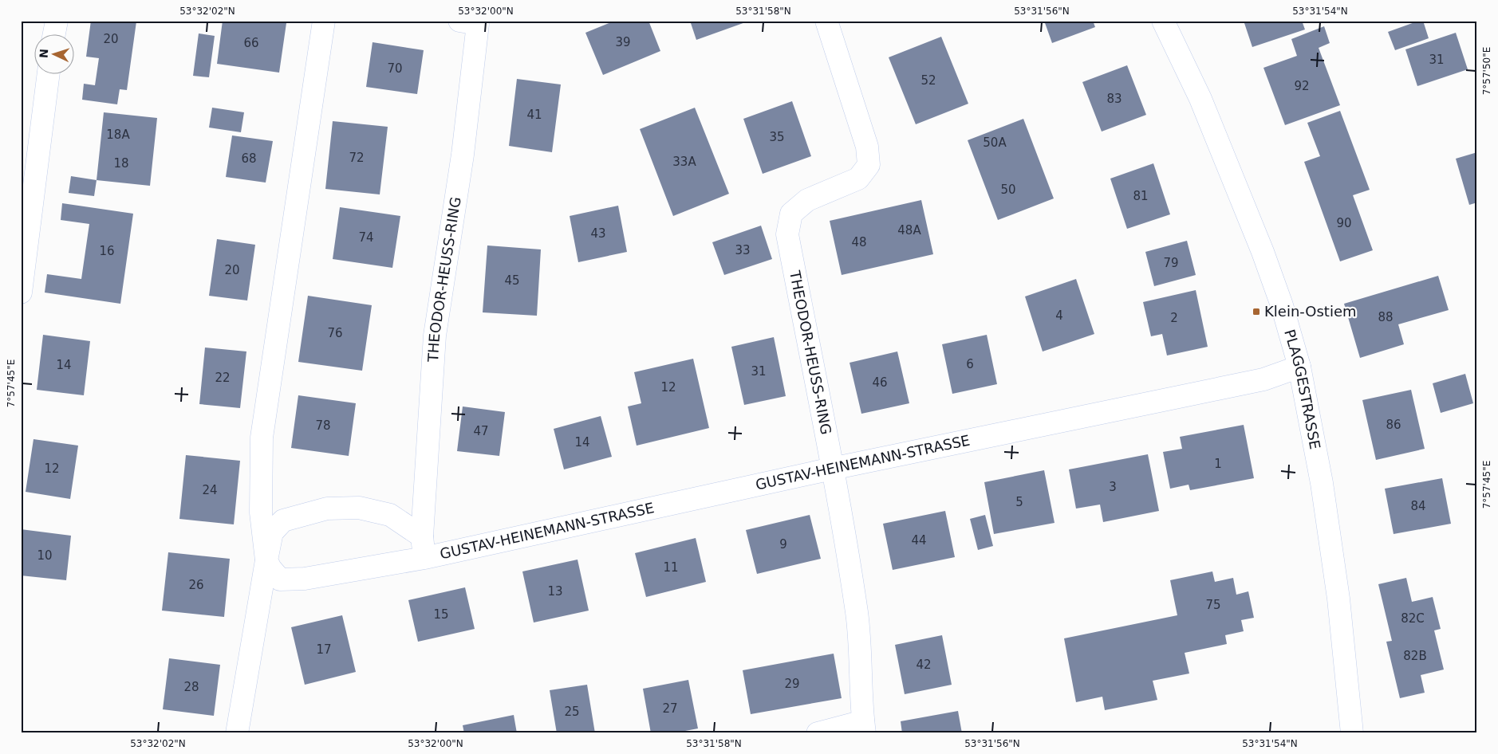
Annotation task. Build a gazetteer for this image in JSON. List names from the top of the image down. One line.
{"streets":{"street":["THEODOR-HEUSS-RING","PLAGGESTRASSE","GUSTAV-HEINEMANN-STRASSE"]},"crossings":[["THEODOR-HEUSS-RING","GUSTAV-HEINEMANN-STRASSE"],["PLAGGESTRASSE","GUSTAV-HEINEMANN-STRASSE"]],"places":{"transit":["Klein-Ostiem"]},"house_numbers":["20","39","66","31","70","52","92","83","41","18A","35","50A","72","68","33A","18","50","81","90","48A","43","74","48","33","16","79","20","45","4","88","2","76","6","14","31","22","46","12","86","78","47","14","1","12","3","24","5","84","44","9","10","11","26","13","75","15","82C","17","82B","42","29","28","27","25"],"north":"left","coordinates":["53°32'02\"N","53°32'00\"N","53°31'58\"N","53°31'56\"N","53°31'54\"N","7°57'50\"E","7°57'45\"E"]}
